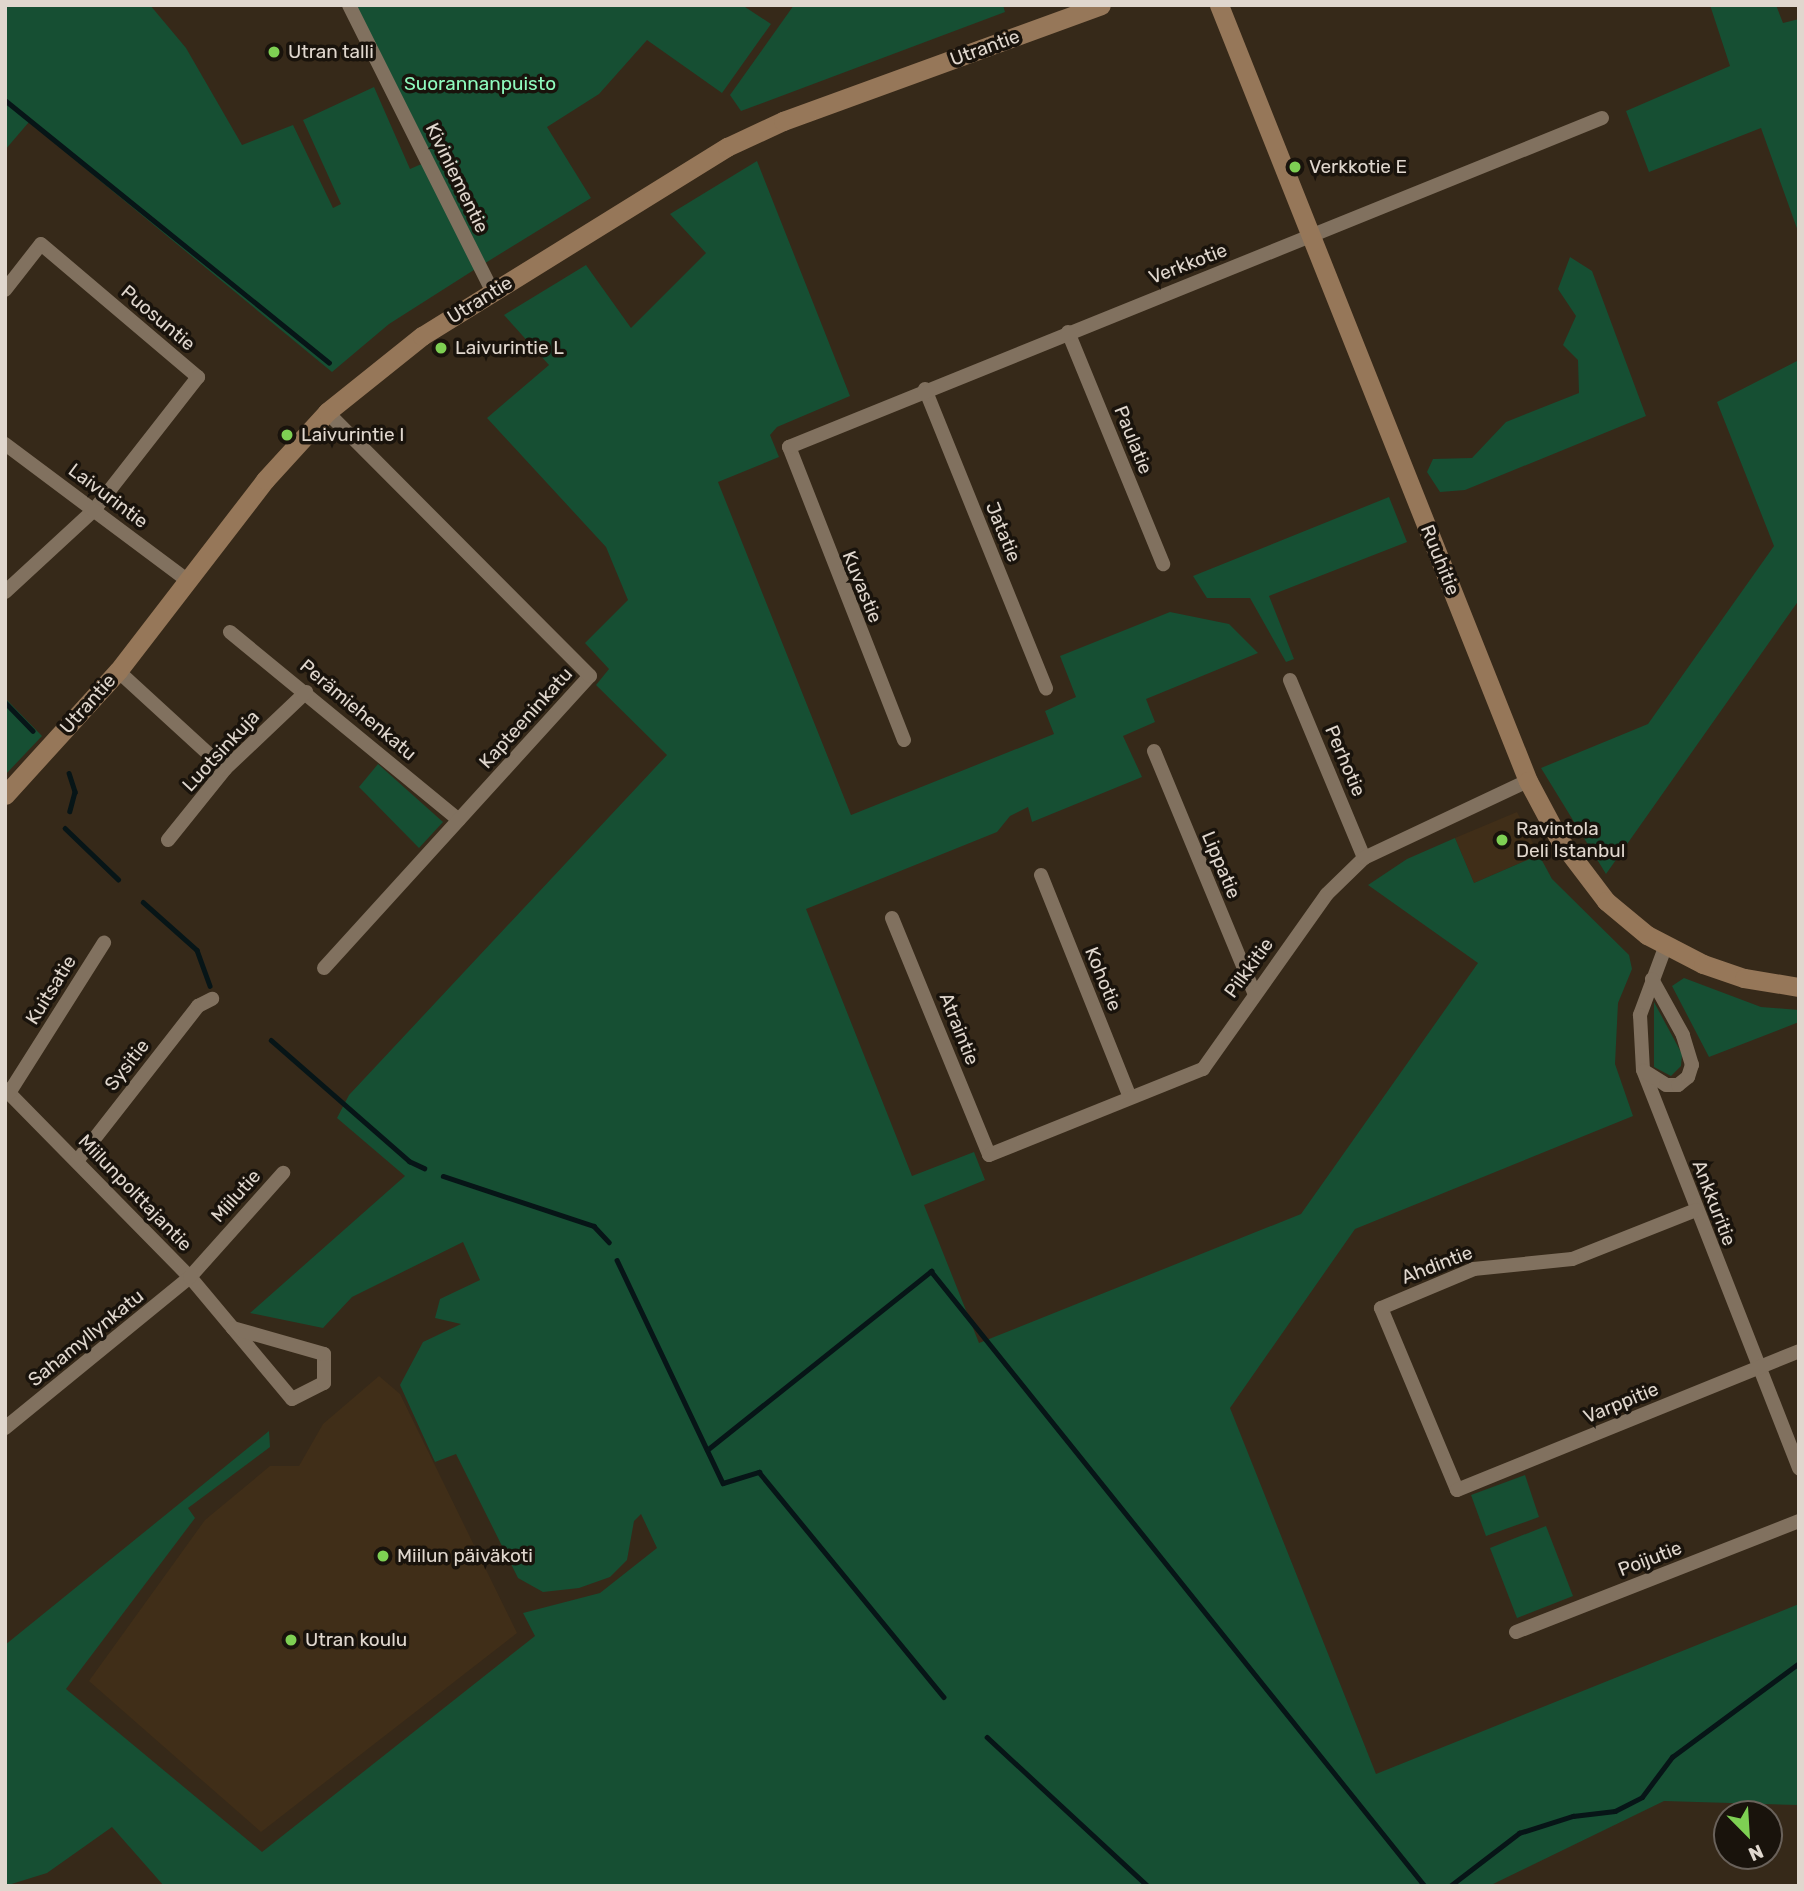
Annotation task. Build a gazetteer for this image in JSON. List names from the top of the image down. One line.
{"streets":{"main road":["Utrantie","Ruuhitie"],"street":["Kiviniementie","Verkkotie","Puosuntie","Paulatie","Laivurintie","Jatatie","Kuvastie","Perämiehenkatu","Kapteeninkatu","Luotsinkuja","Perhotie","Lippatie","Pilkkitie","Kohotie","Kuitsatie","Atraintie","Sysitie","Miilunpolttajantie","Miilutie","Ankkuritie","Ahdintie","Sahamyllynkatu","Varppitie","Poijutie"]},"crossings":[["Utrantie","Kiviniementie"],["Utrantie","Laivurintie"],["Utrantie","Kapteeninkatu"],["Verkkotie","Paulatie"],["Verkkotie","Jatatie"],["Verkkotie","Ruuhitie"],["Verkkotie","Kuvastie"],["Puosuntie","Laivurintie"],["Ruuhitie","Pilkkitie"],["Ruuhitie","Ankkuritie"],["Perämiehenkatu","Kapteeninkatu"],["Perämiehenkatu","Luotsinkuja"],["Perhotie","Pilkkitie"],["Lippatie","Pilkkitie"],["Pilkkitie","Kohotie"],["Pilkkitie","Atraintie"],["Kuitsatie","Miilunpolttajantie"],["Sysitie","Miilunpolttajantie"],["Miilunpolttajantie","Miilutie"],["Miilunpolttajantie","Sahamyllynkatu"],["Miilutie","Sahamyllynkatu"],["Ankkuritie","Ahdintie"],["Ankkuritie","Varppitie"],["Ahdintie","Varppitie"]],"parks":["Suorannanpuisto"],"places":["Utran talli","Verkkotie E","Laivurintie L","Laivurintie I","Ravintola Deli Istanbul","Miilun päiväkoti","Utran koulu"],"north":"bottom right"}
